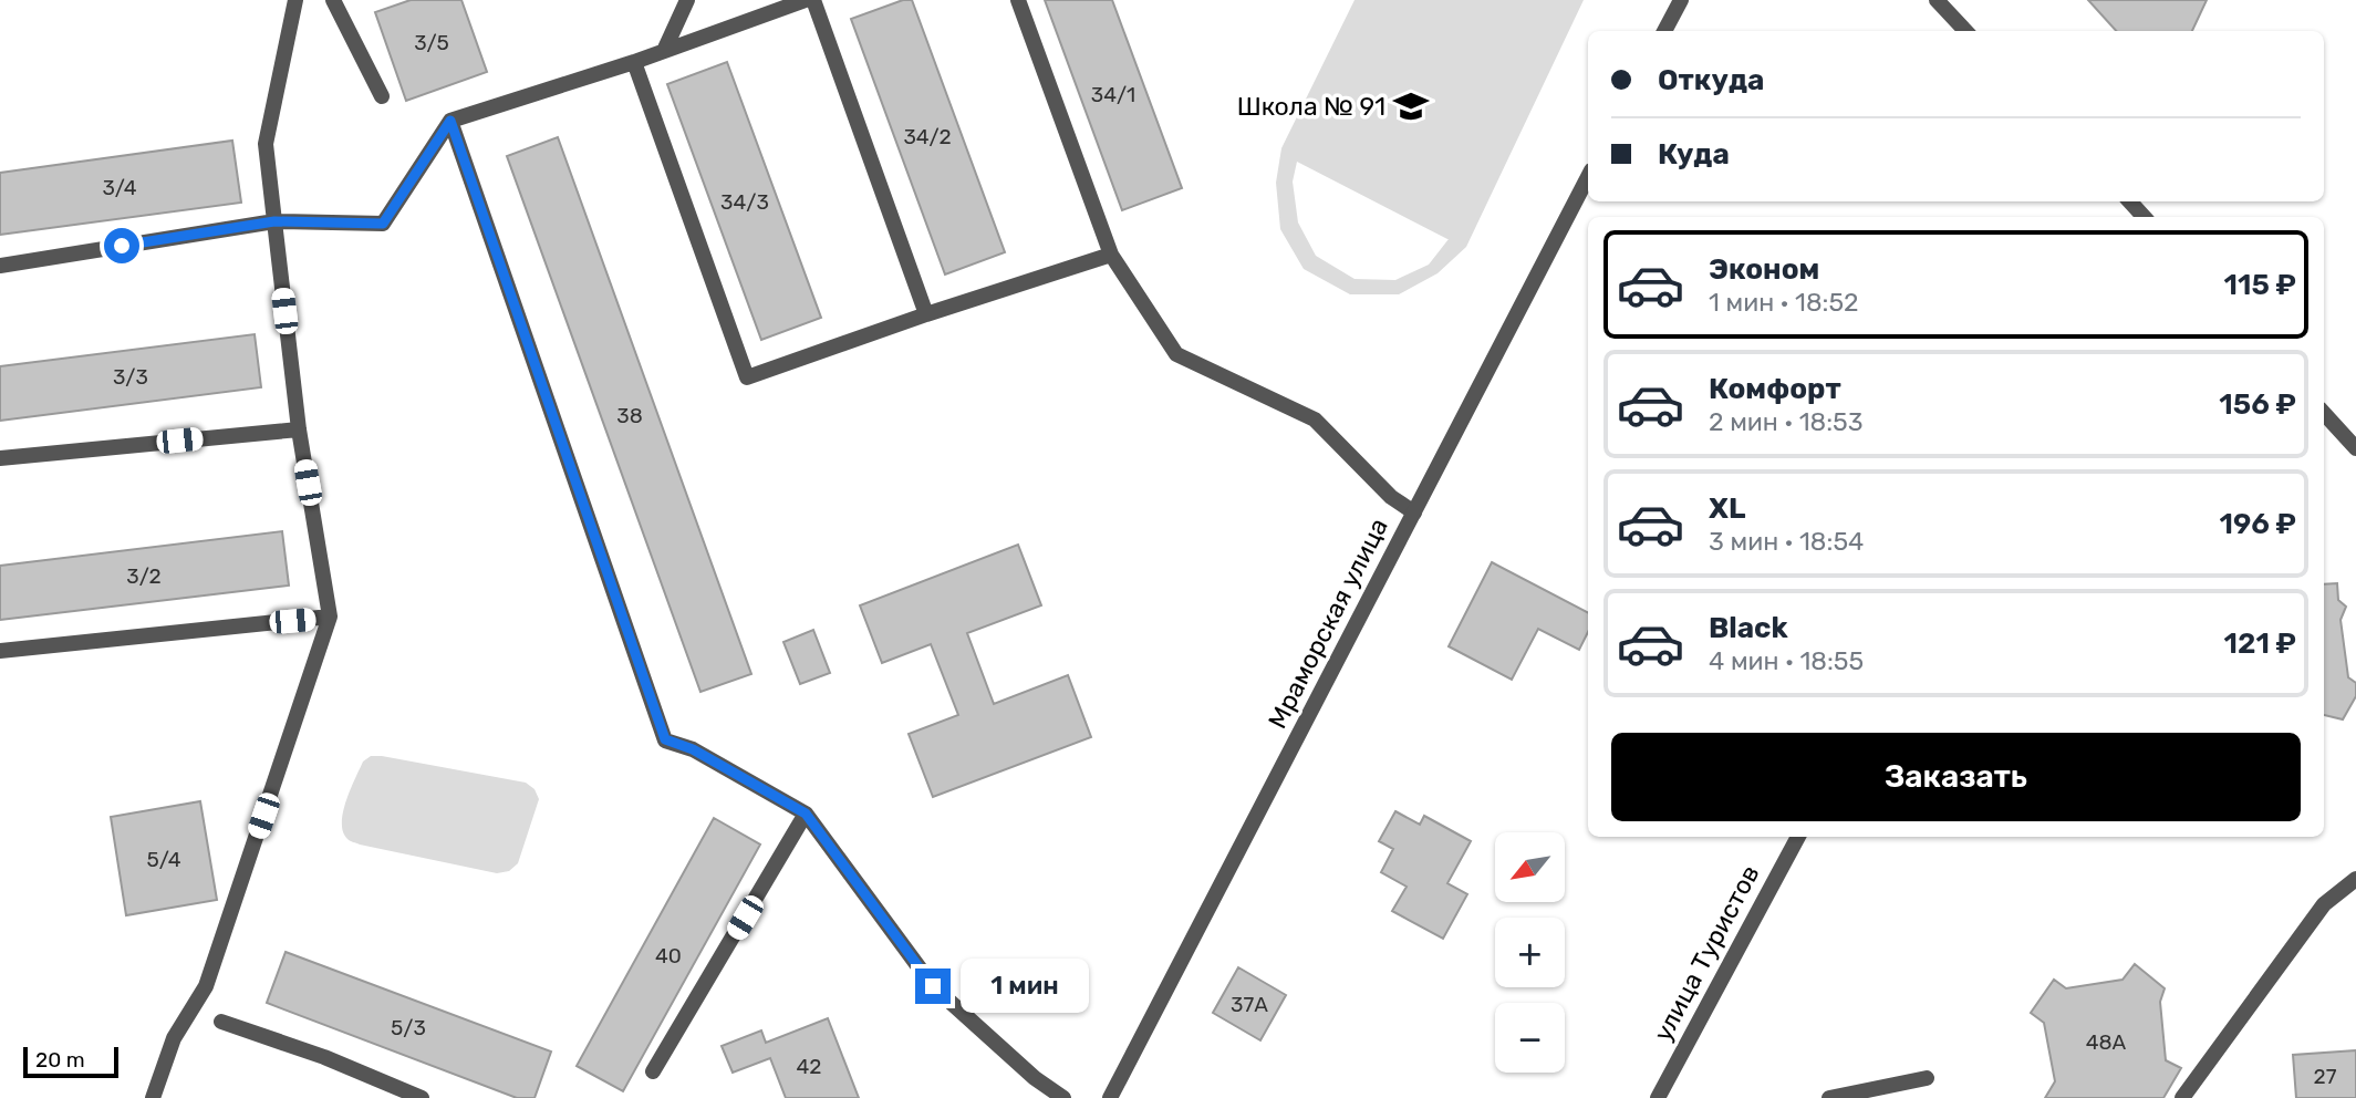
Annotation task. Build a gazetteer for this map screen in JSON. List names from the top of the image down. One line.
{"streets":{"street":["Мраморская улица","улица Туристов"]},"places":{"school or university":["Школа № 91"]},"house_numbers":["3/5","34/1","34/2","3/4","34/3","3/3","38","3/2","5/4","40","37А","5/3","48А","42","27"],"scale_bar":"20 m","north":"bottom left","page":{"banner":["Откуда","Куда"],"list":[{"name":"Эконом","note":"1 мин · 18:52","value":"115 ₽"},{"name":"Комфорт","note":"2 мин · 18:53","value":"156 ₽"},{"name":"XL","note":"3 мин · 18:54","value":"196 ₽"},{"name":"Black","note":"4 мин · 18:55","value":"121 ₽"}],"buttons":"Заказать","map_buttons":["+","−"],"bubble":"1 мин","scale":"20 m"}}
